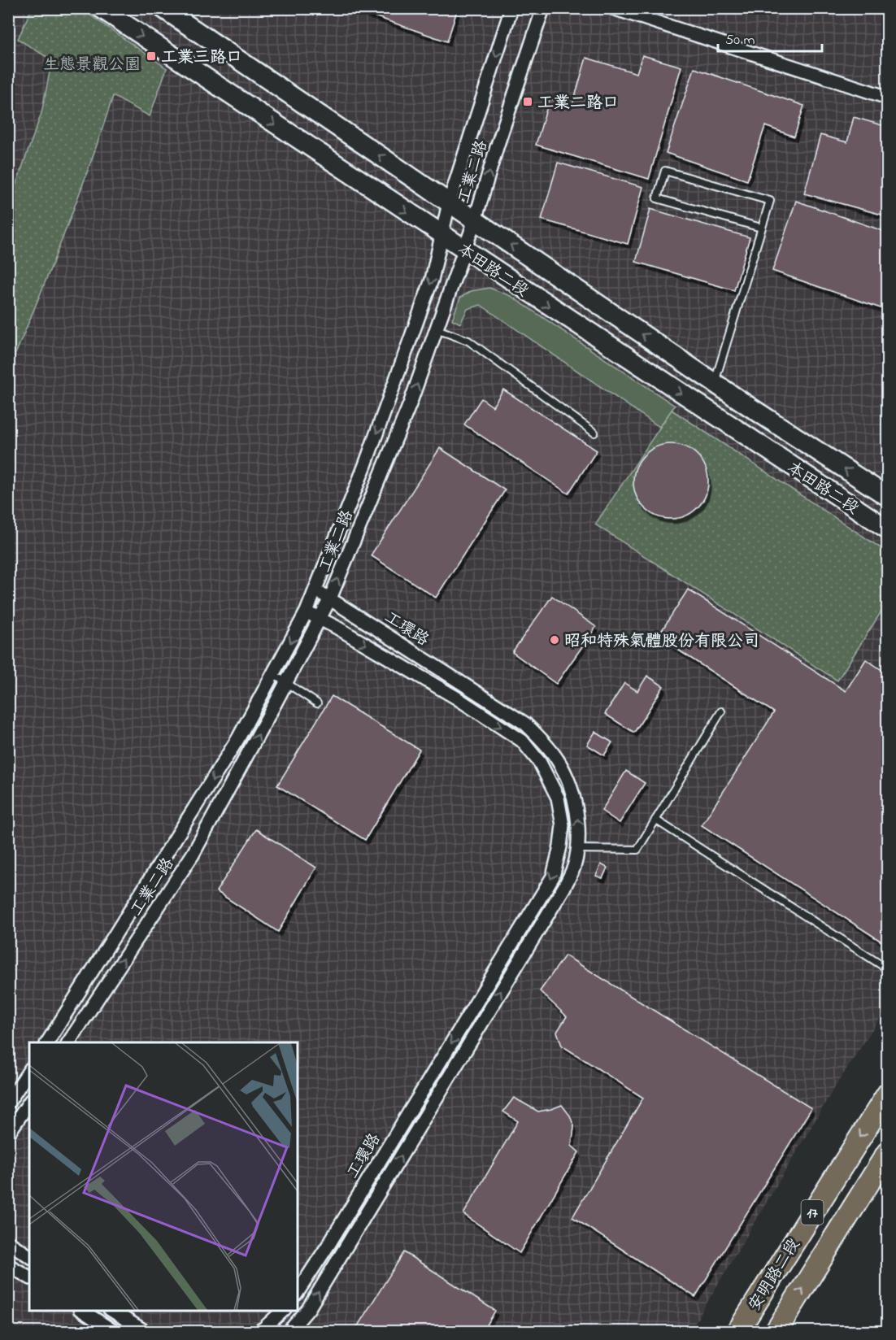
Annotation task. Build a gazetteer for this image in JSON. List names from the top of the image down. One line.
{"streets":{"main road":["17","安明路二段"],"street":["工業二路","本田路二段","工環路"]},"crossings":[["工業二路","本田路二段"],["工業二路","工環路"]],"parks":["生態景觀公園"],"places":{"transit":["工業三路口","工業二路口"],"other":["昭和特殊氣體股份有限公司"]},"scale_bar":"50 m"}
